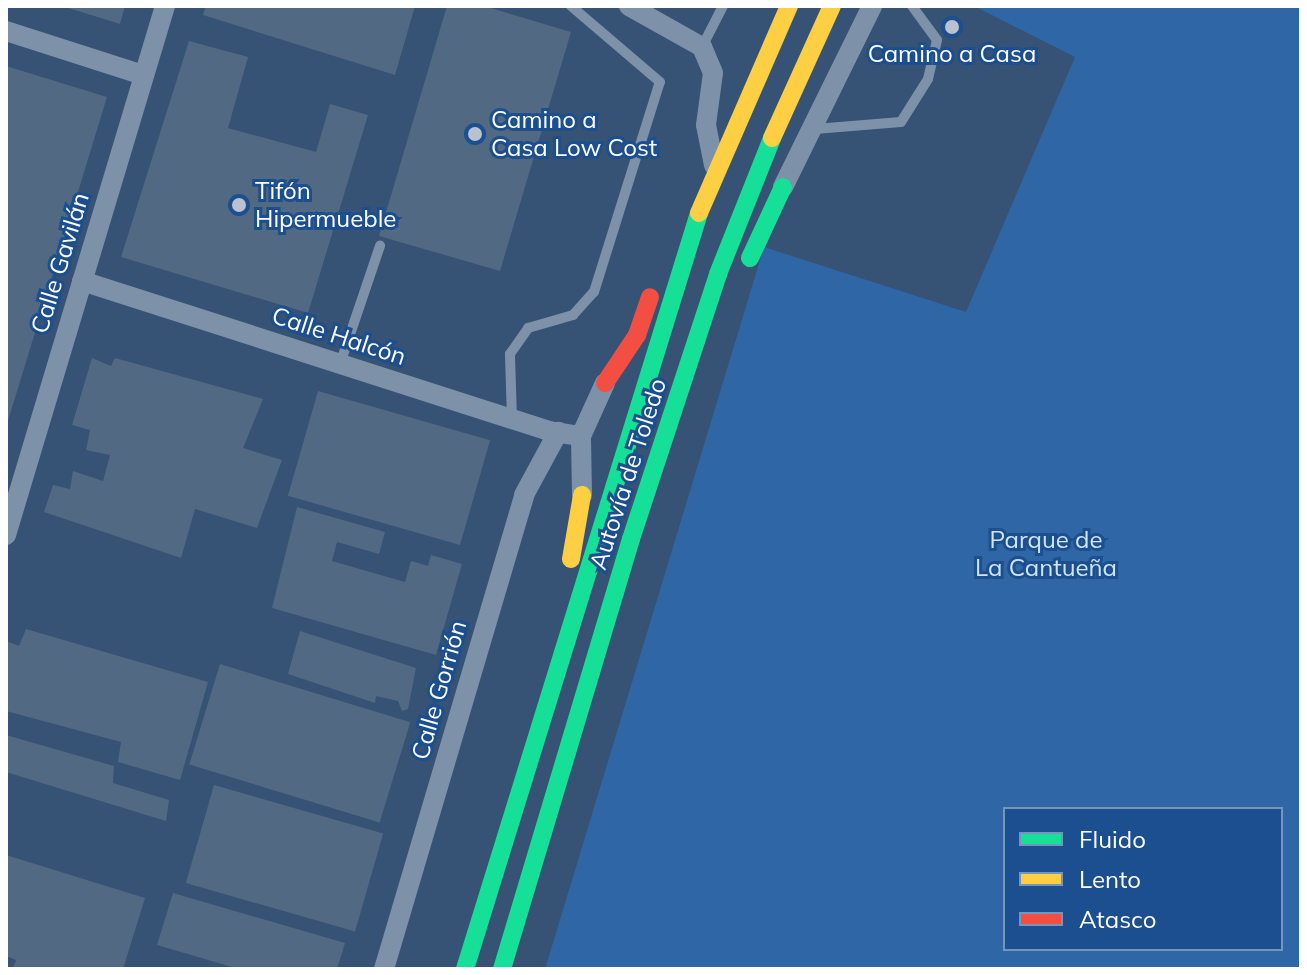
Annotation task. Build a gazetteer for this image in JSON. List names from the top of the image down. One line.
{"streets":{"highway":["Autovía de Toledo"],"street":["Calle Gavilán","Calle Halcón","Calle Gorrión"]},"crossings":[["Calle Gavilán","Calle Halcón"],["Calle Halcón","Calle Gorrión"]],"parks":["Parque de La Cantueña"],"places":["Camino a Casa","Camino a Casa Low Cost","Tifón Hipermueble"],"legend":["Fluido","Lento","Atasco"]}
